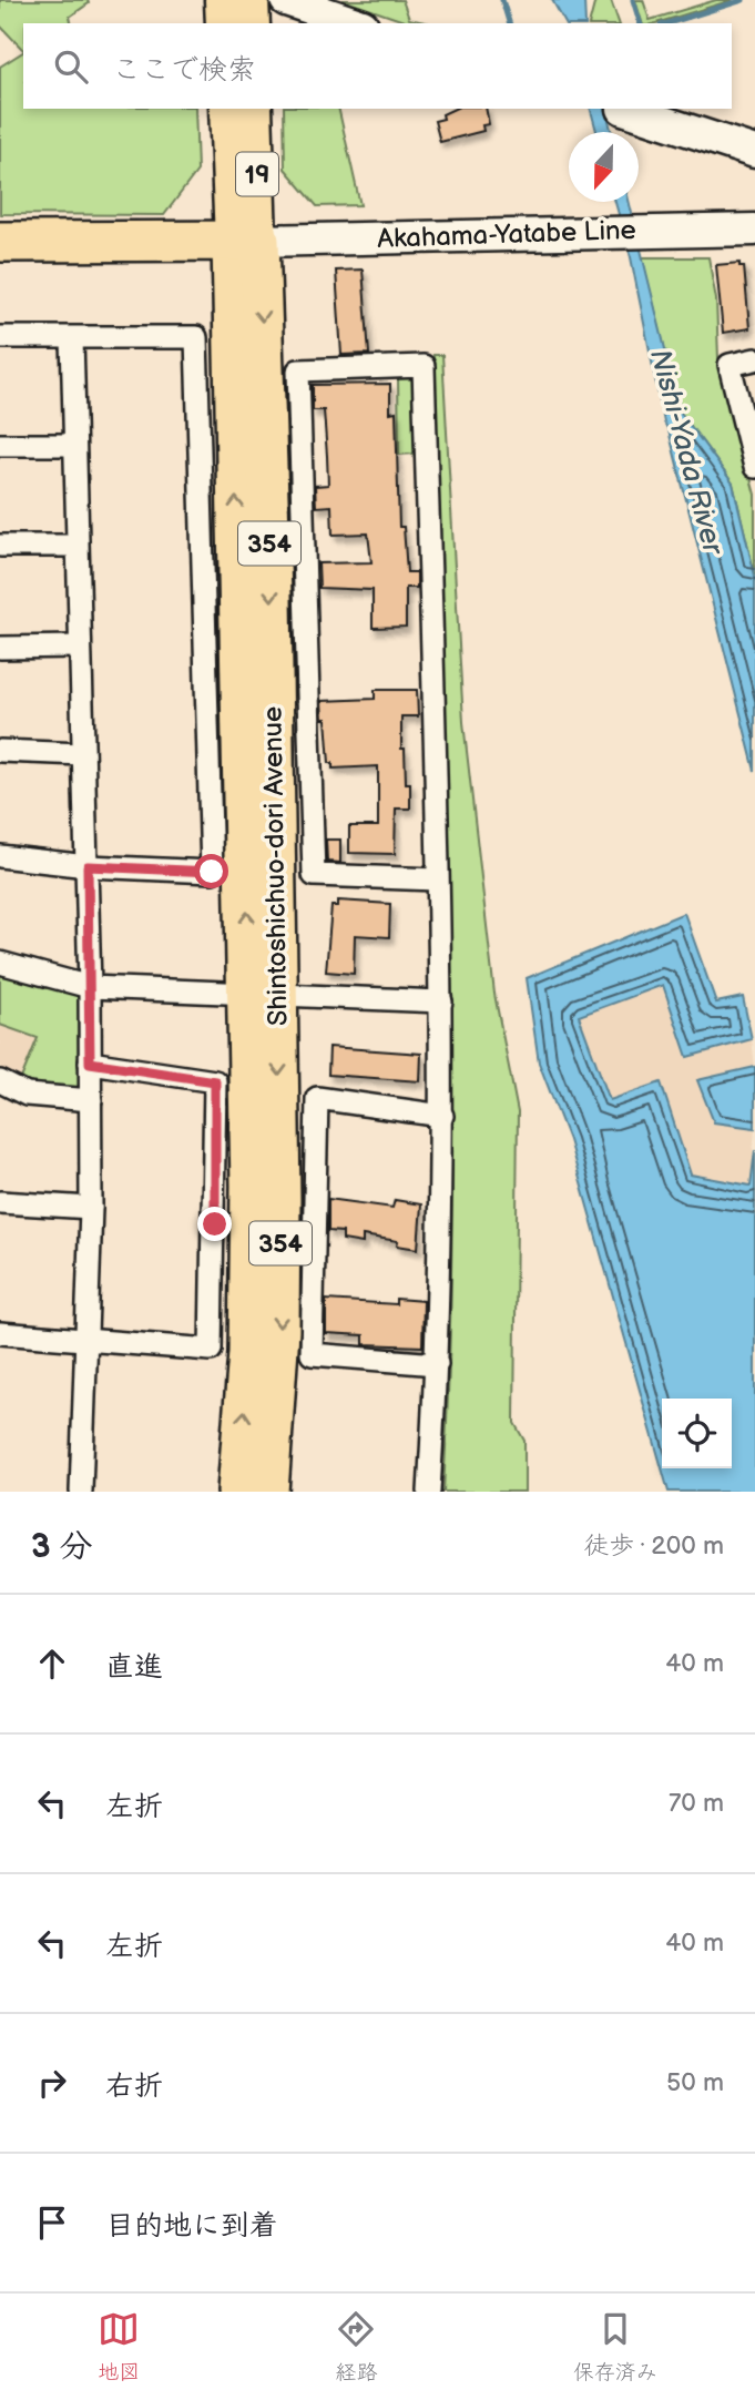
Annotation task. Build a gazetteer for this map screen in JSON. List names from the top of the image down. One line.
{"streets":{"highway":["354","Shintoshichuo-dori Avenue"],"main road":["19","Akahama-Yatabe Line"]},"crossings":[["19","Akahama-Yatabe Line"],["19","Shintoshichuo-dori Avenue"],["Akahama-Yatabe Line","Shintoshichuo-dori Avenue"]],"water":["Nishi-Yada River"],"north":"bottom","page":{"search":"ここで検索","heading":["3 分","徒歩 · 200 m"],"list":[["直進","40 m"],["左折","70 m"],["左折","40 m"],["右折","50 m"],"目的地に到着"],"nav":["地図","経路","保存済み"]}}
